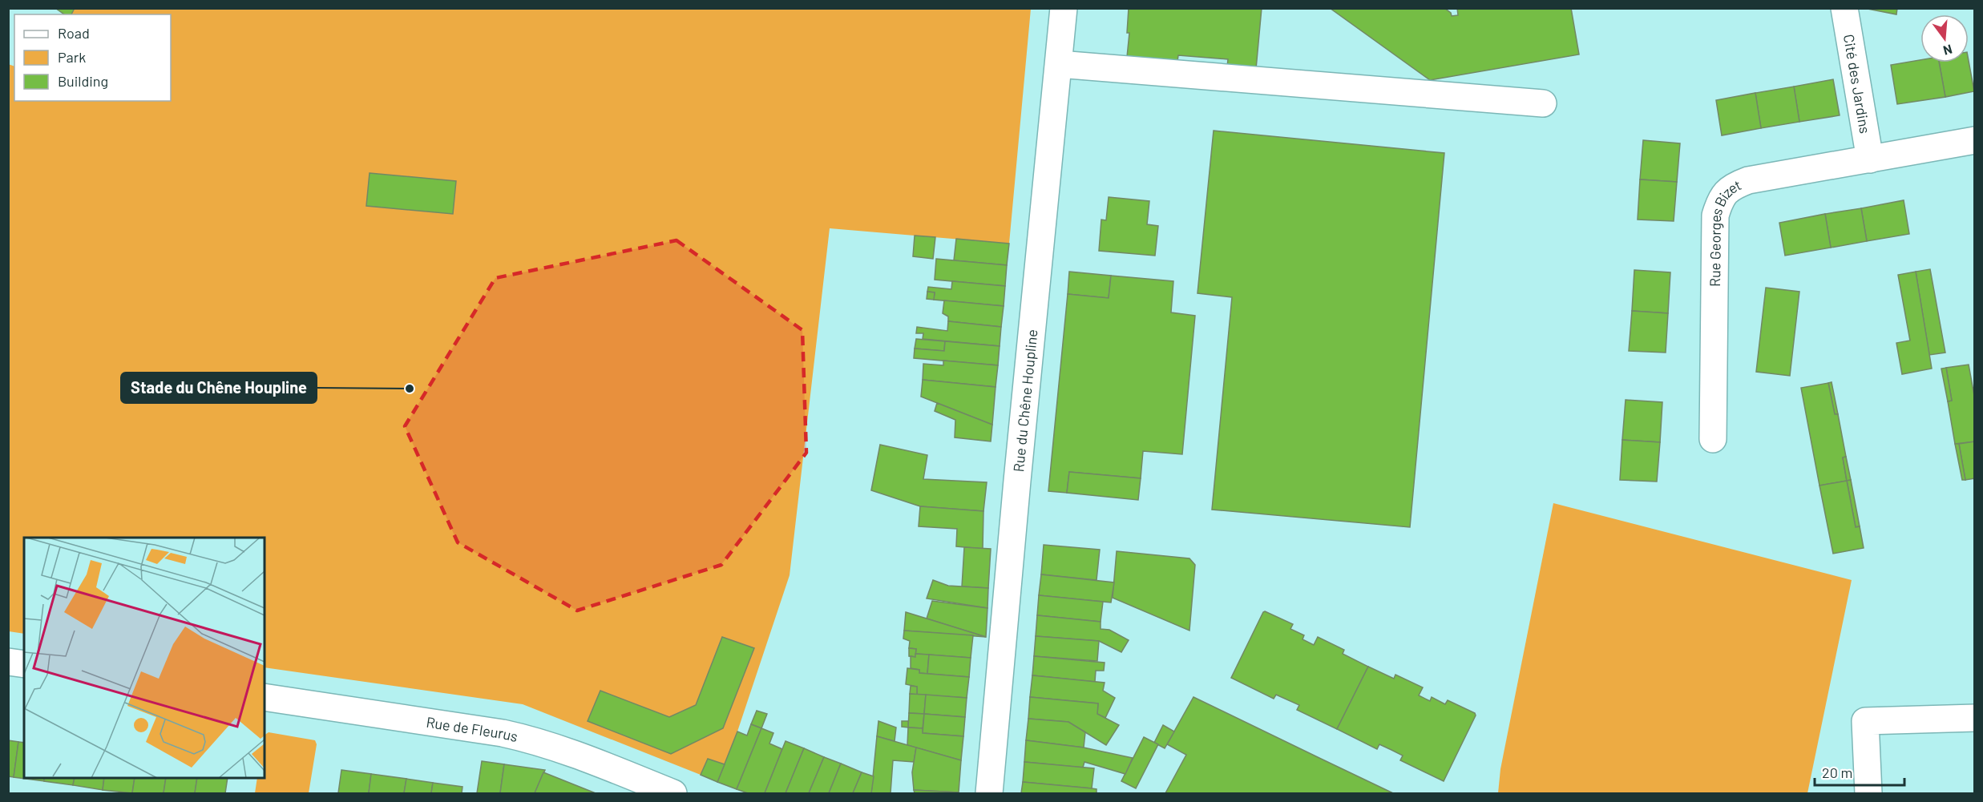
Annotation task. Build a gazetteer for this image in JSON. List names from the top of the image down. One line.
{"streets":{"street":["Cité des Jardins","Rue Georges Bizet","Rue du Chêne Houpline","Rue de Fleurus"]},"crossings":[["Cité des Jardins","Rue Georges Bizet"]],"places":["Stade du Chêne Houpline"],"legend":["Road","Park","Building"],"scale_bar":"20 m","north":"bottom"}
